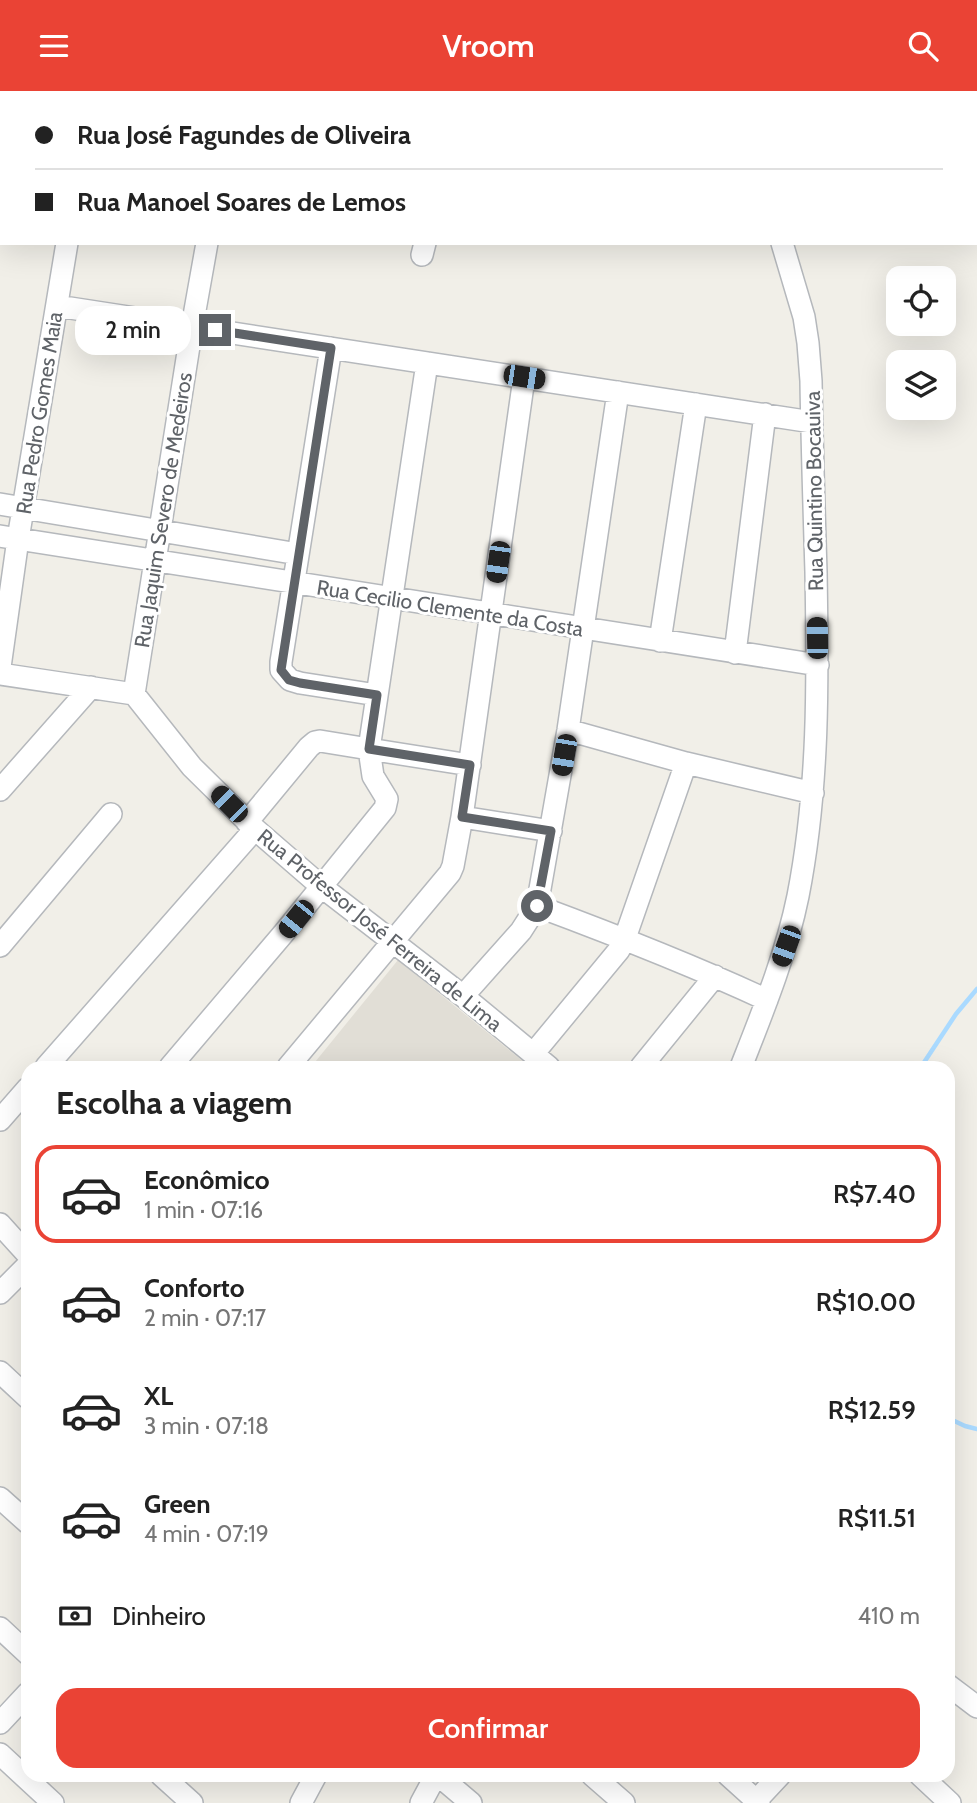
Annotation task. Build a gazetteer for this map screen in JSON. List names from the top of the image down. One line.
{"streets":{"street":["Rua Pedro Gomes Maia","Rua Quintino Bocauiva","Rua Jaquim Severo de Medeiros","Rua Cecilio Clemente da Costa","Rua Professor José Ferreira de Lima"]},"crossings":[["Rua Pedro Gomes Maia","Rua Cecilio Clemente da Costa"],["Rua Quintino Bocauiva","Rua Cecilio Clemente da Costa"],["Rua Jaquim Severo de Medeiros","Rua Cecilio Clemente da Costa"],["Rua Jaquim Severo de Medeiros","Rua Professor José Ferreira de Lima"]],"page":{"header":"Vroom","banner":["Rua José Fagundes de Oliveira","Rua Manoel Soares de Lemos"],"bubble":"2 min","heading":"Escolha a viagem","list":[{"name":"Econômico","note":"1 min · 07:16","value":"R$7.40"},{"name":"Conforto","note":"2 min · 07:17","value":"R$10.00"},{"name":"XL","note":"3 min · 07:18","value":"R$12.59"},{"name":"Green","note":"4 min · 07:19","value":"R$11.51"}],"pay":["Dinheiro","410 m"],"buttons":"Confirmar"}}
